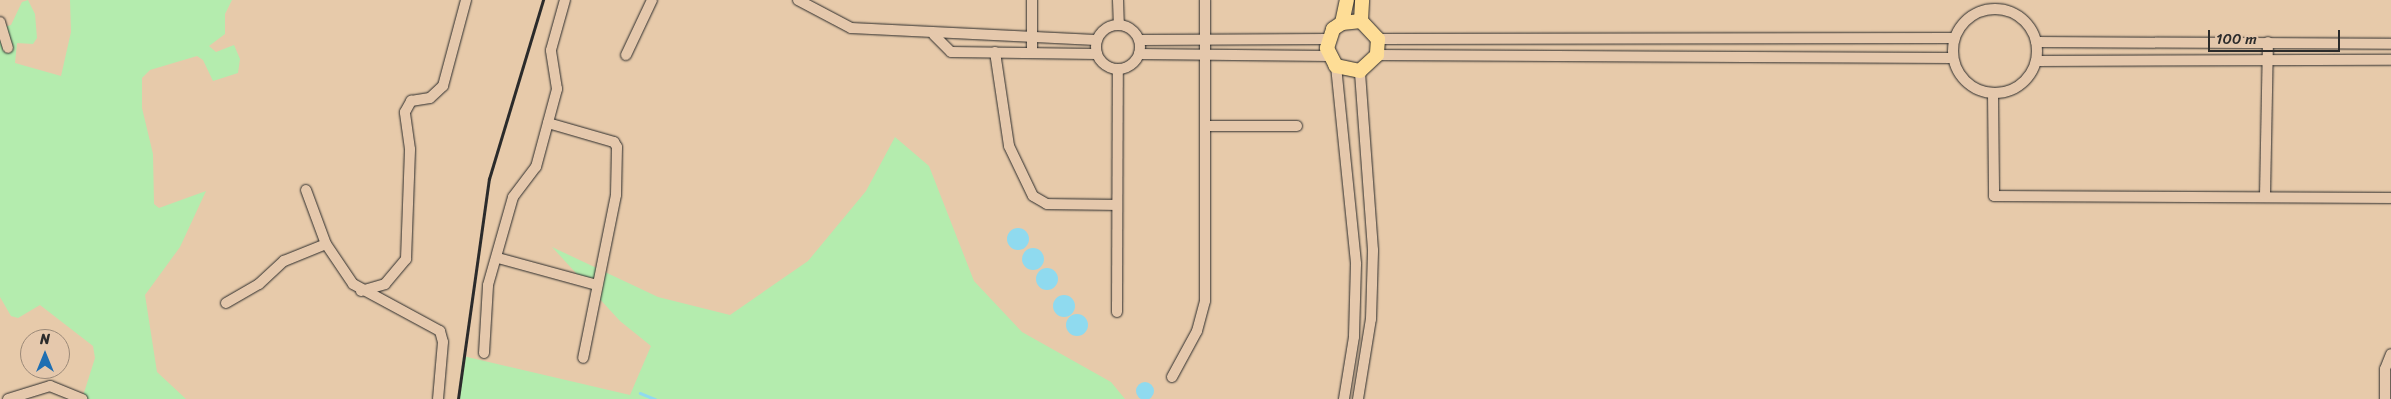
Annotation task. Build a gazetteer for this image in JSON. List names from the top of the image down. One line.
{"scale_bar":"100 m","north":"top"}
